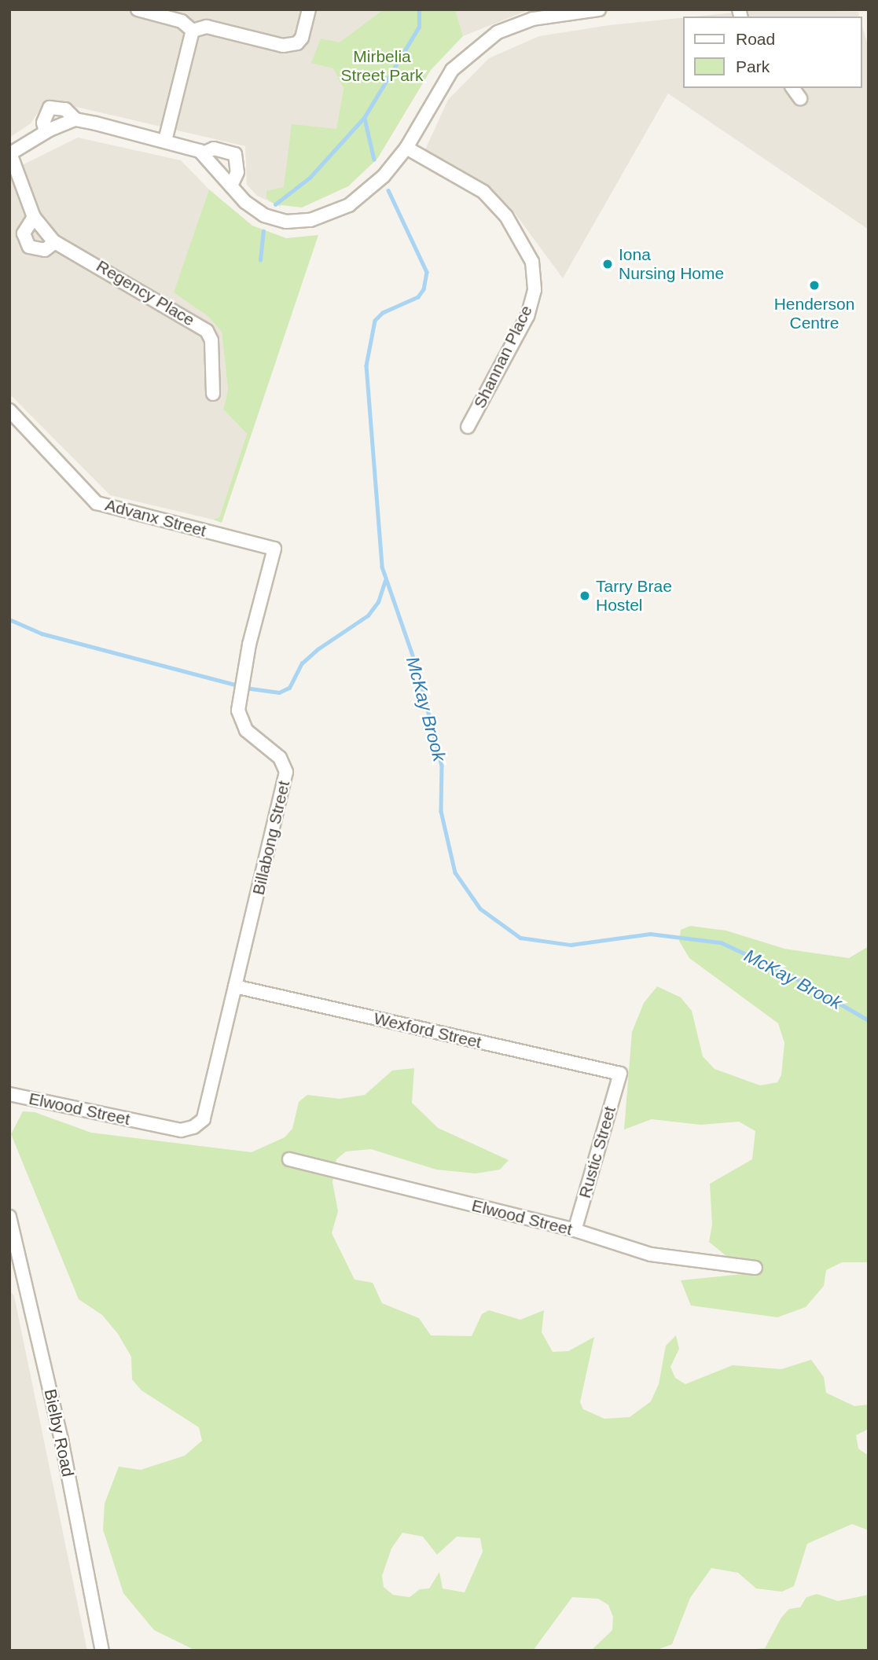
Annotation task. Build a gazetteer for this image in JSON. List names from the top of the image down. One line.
{"streets":{"street":["Regency Place","Shannan Place","Advanx Street","Billabong Street","Wexford Street","Elwood Street","Rustic Street","Bielby Road"]},"crossings":[["Advanx Street","Billabong Street"],["Billabong Street","Wexford Street"],["Billabong Street","Elwood Street"],["Wexford Street","Rustic Street"],["Elwood Street","Rustic Street"]],"water":["McKay Brook"],"parks":["Mirbelia Street Park"],"places":["Iona Nursing Home","Henderson Centre","Tarry Brae Hostel"],"legend":["Road","Park"]}
